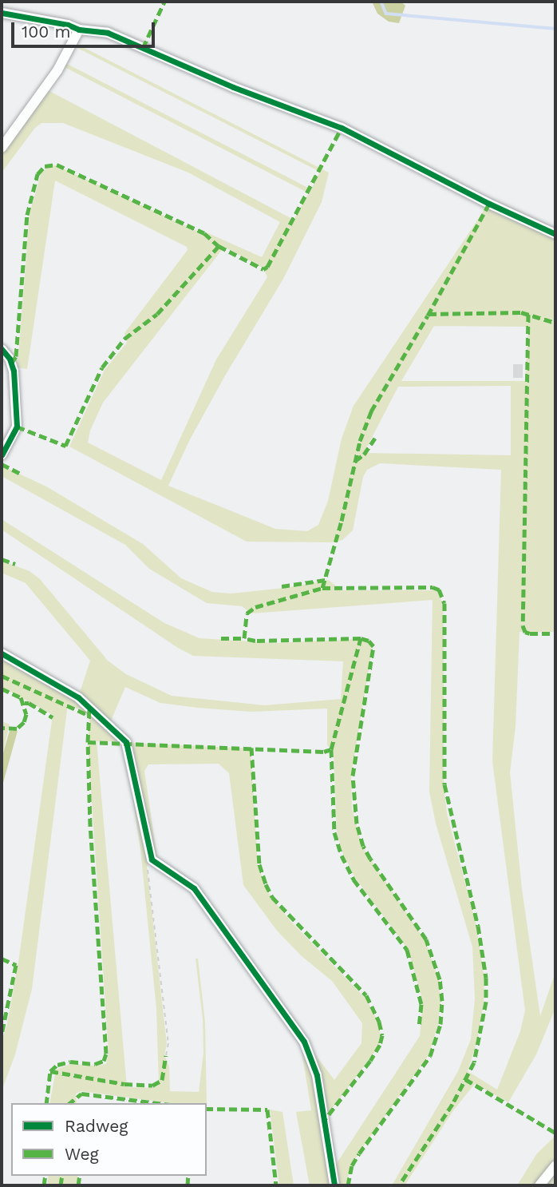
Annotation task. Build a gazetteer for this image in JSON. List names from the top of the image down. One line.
{"legend":["Radweg","Weg"],"scale_bar":"100 m"}
